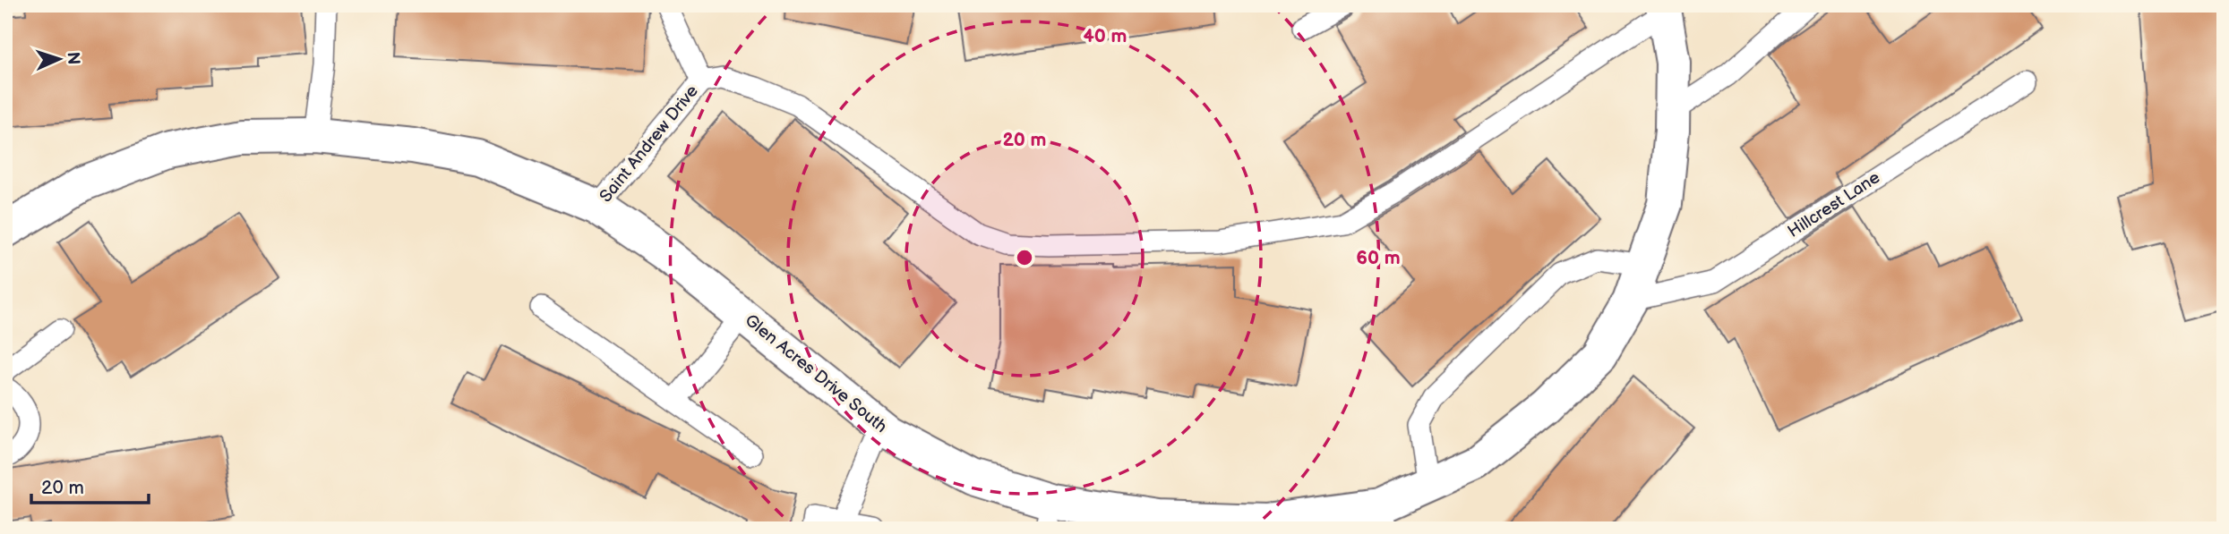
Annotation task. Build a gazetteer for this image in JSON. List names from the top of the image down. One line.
{"streets":{"street":["Glen Acres Drive South"],"lane":["Saint Andrew Drive","Hillcrest Lane"]},"crossings":[["Saint Andrew Drive","Glen Acres Drive South"],["Hillcrest Lane","Glen Acres Drive South"]],"scale_bar":"20 m","north":"right","rings":["40 m","20 m","60 m"]}
